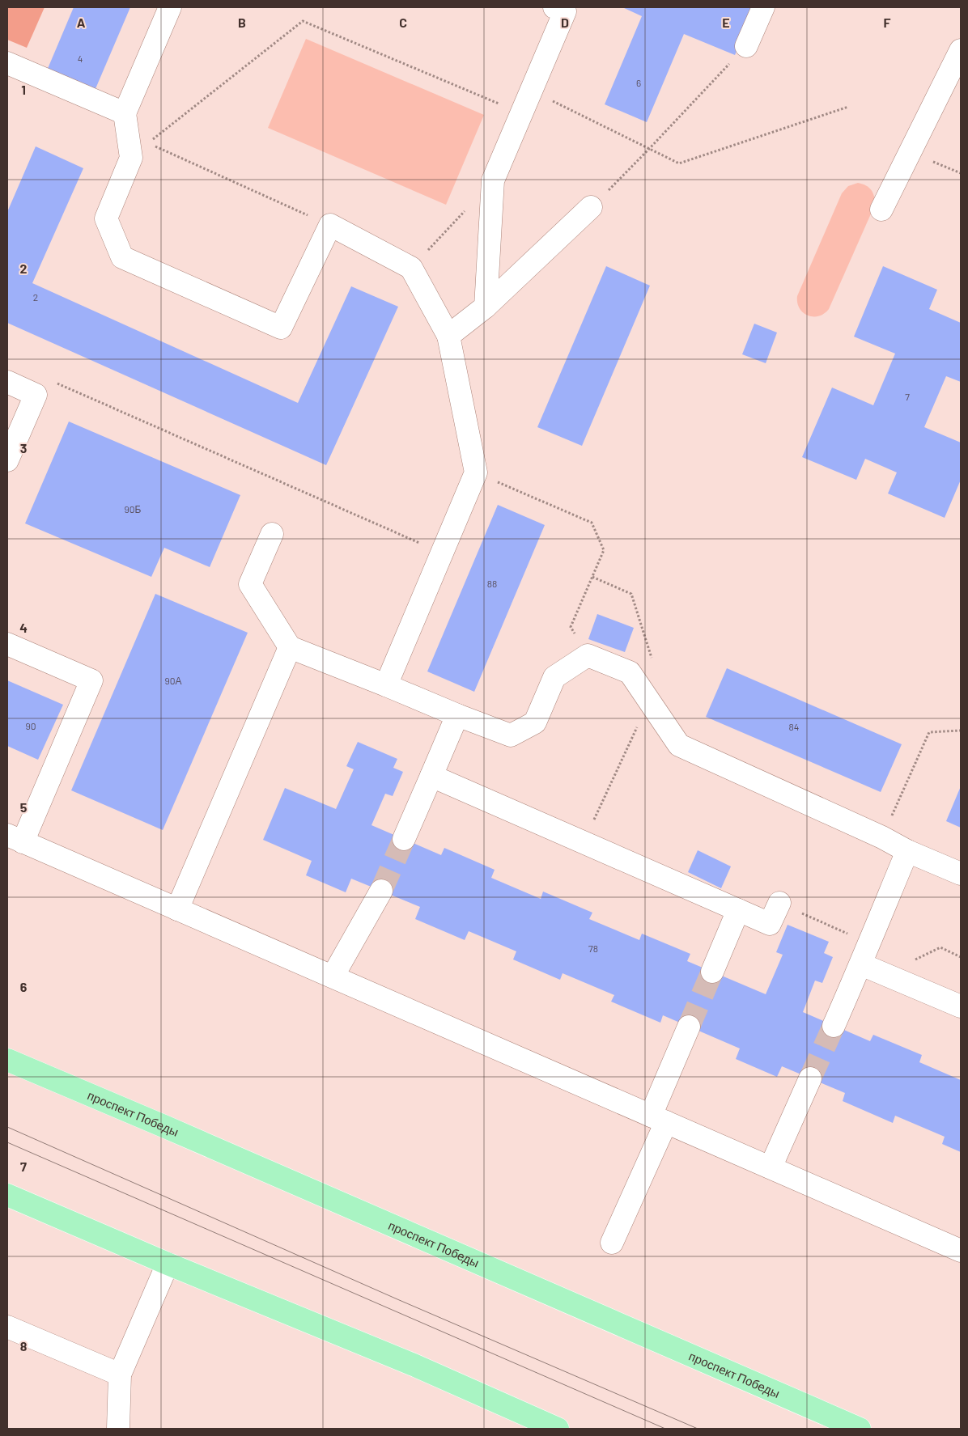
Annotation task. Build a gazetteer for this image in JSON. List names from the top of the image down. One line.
{"streets":{"main road":["проспект Победы"]},"house_numbers":["4","6","2","7","90Б","88","90А","90","84","78"],"grid":{"columns":["A","B","C","D","E","F"],"rows":["1","2","3","4","5","6","7","8"]}}
